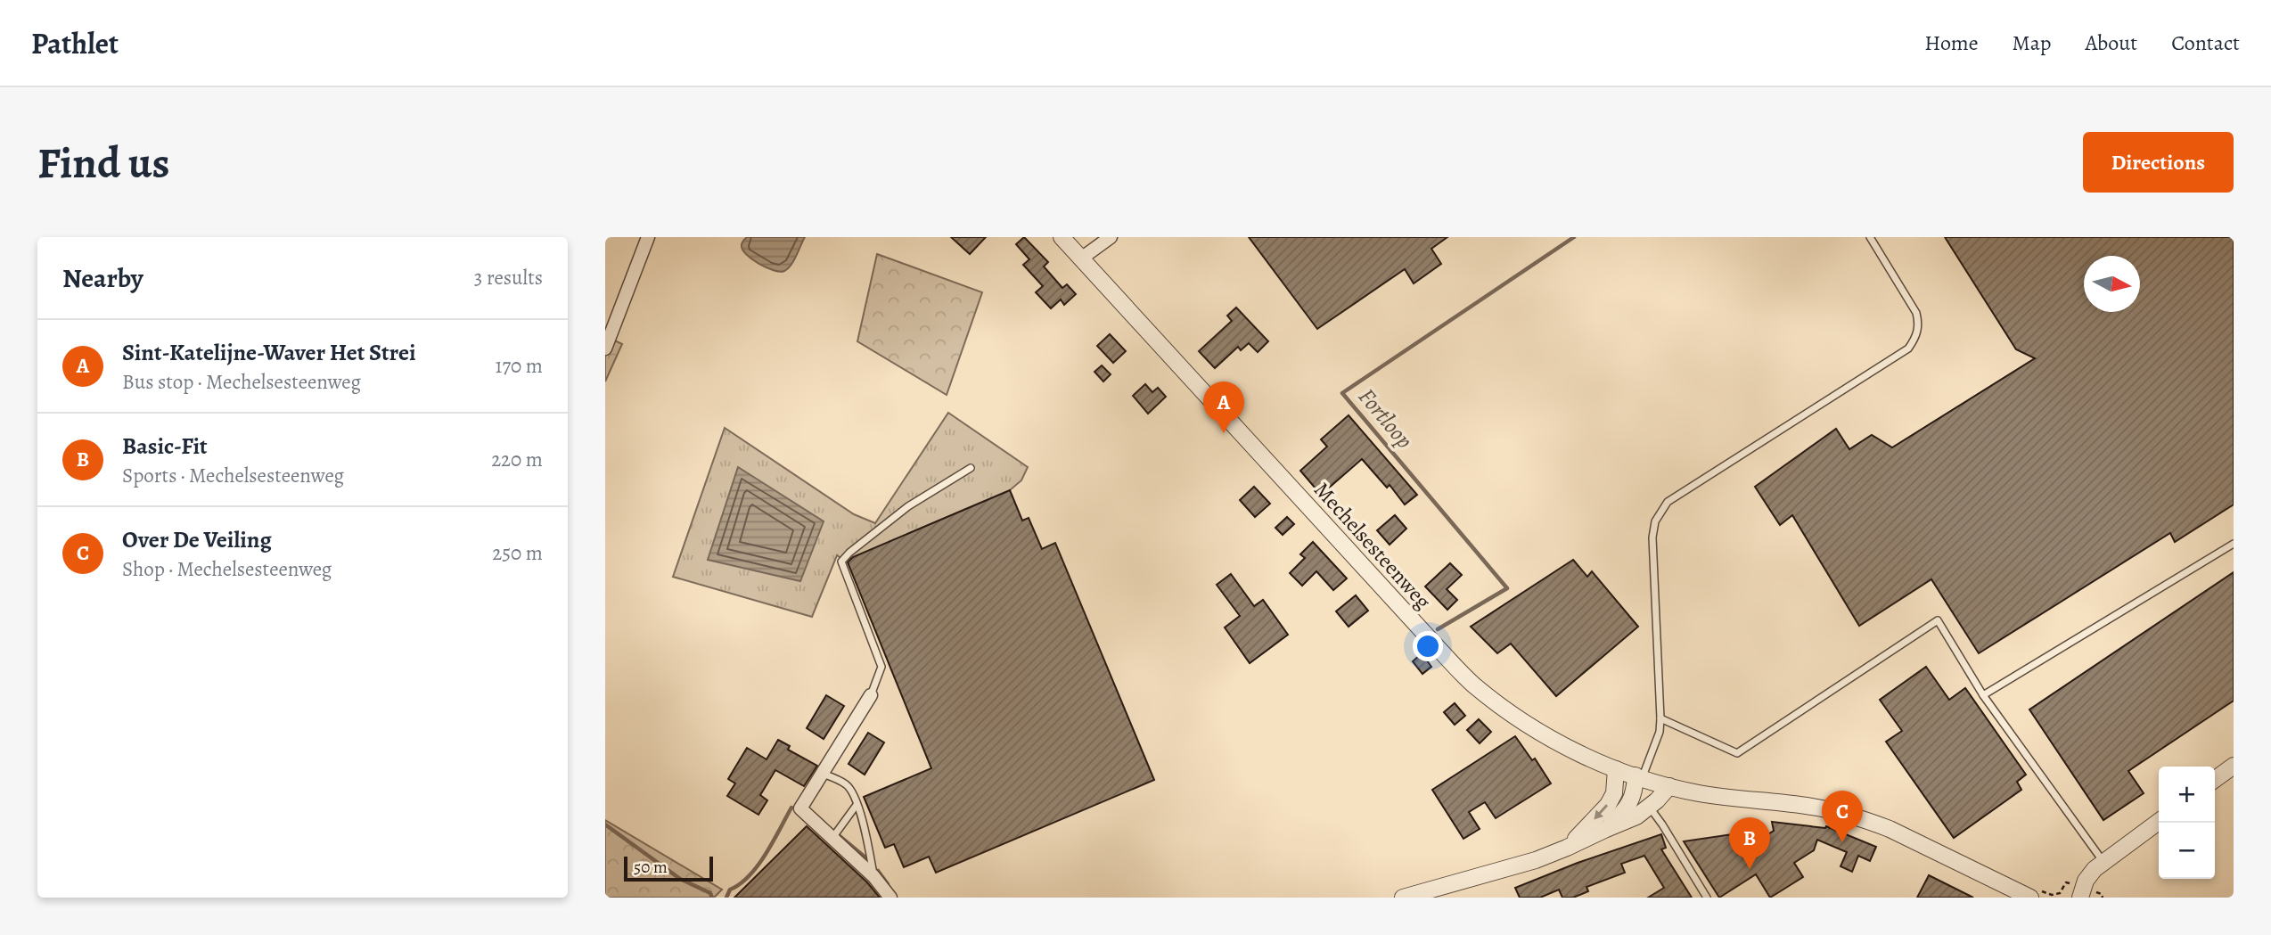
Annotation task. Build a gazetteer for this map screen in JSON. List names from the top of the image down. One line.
{"streets":{"street":["Mechelsesteenweg"]},"water":["Fortloop"],"scale_bar":"50 m","north":"right","page":{"header":"Pathlet","nav":["Home","Map","About","Contact"],"buttons":"Directions","title":"Find us","heading":["Nearby","3 results"],"list":[{"mark":"A","name":"Sint-Katelijne-Waver Het Strei","note":"Bus stop · Mechelsesteenweg","value":"170 m"},{"mark":"B","name":"Basic-Fit","note":"Sports · Mechelsesteenweg","value":"220 m"},{"mark":"C","name":"Over De Veiling","note":"Shop · Mechelsesteenweg","value":"250 m"}],"pins":["A","C","B"],"map_buttons":["+","−"],"scale":"50 m"}}
